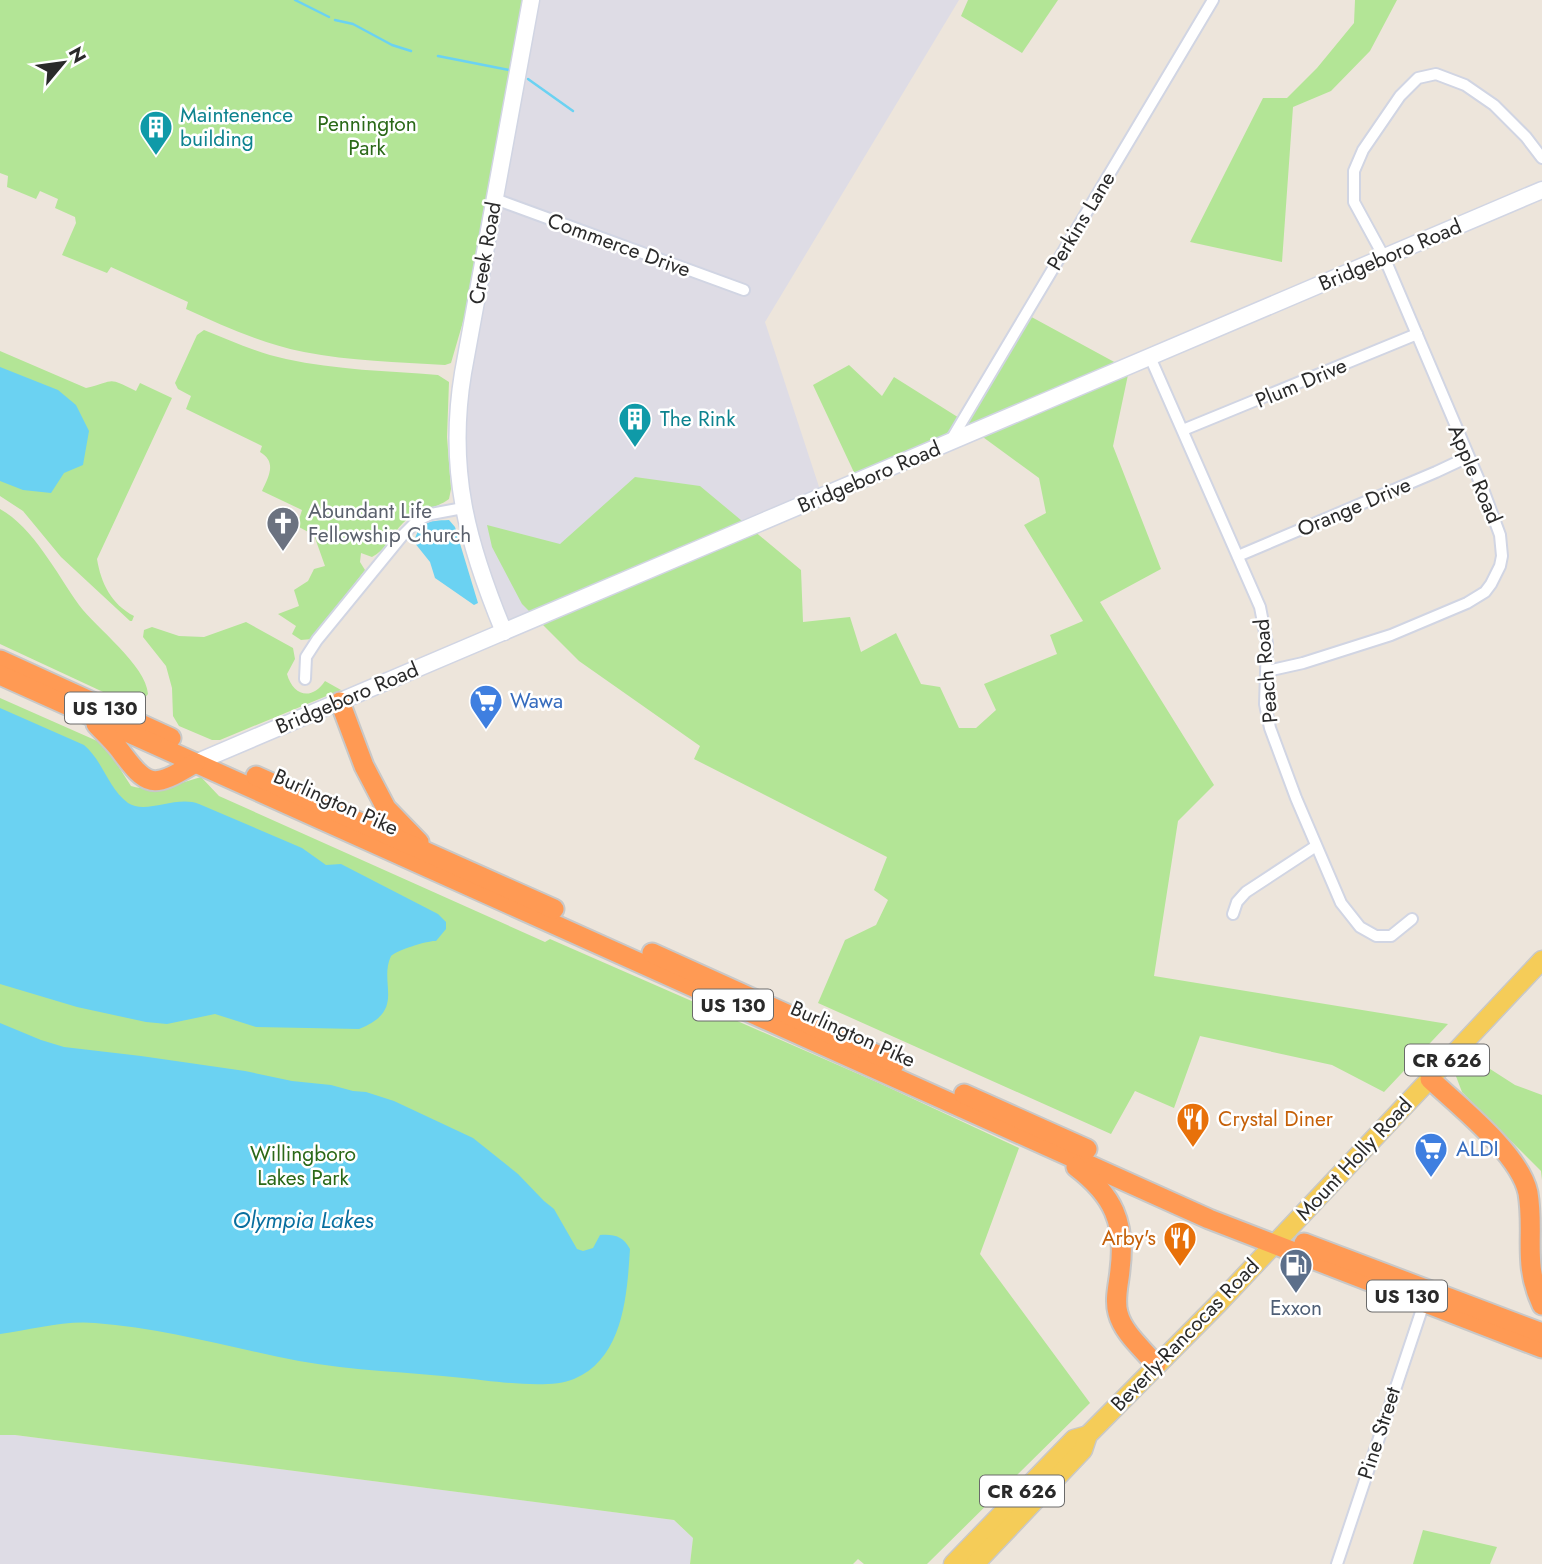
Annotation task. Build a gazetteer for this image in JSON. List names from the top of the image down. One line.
{"streets":{"highway":["US 130","Burlington Pike"],"main road":["CR 626","Mount Holly Road","Beverly-Rancocas Road"],"street":["Perkins Lane","Commerce Drive","Creek Road","Bridgeboro Road","Plum Drive","Apple Road","Orange Drive","Peach Road","Pine Street"]},"crossings":[["Perkins Lane","Bridgeboro Road"],["Commerce Drive","Creek Road"],["Creek Road","Bridgeboro Road"],["Bridgeboro Road","Apple Road"],["Bridgeboro Road","Peach Road"],["Bridgeboro Road","Burlington Pike"],["Plum Drive","Apple Road"],["Plum Drive","Peach Road"],["Apple Road","Orange Drive"],["Apple Road","Peach Road"],["Orange Drive","Peach Road"],["Burlington Pike","Mount Holly Road"],["Burlington Pike","Beverly-Rancocas Road"],["Burlington Pike","Pine Street"],["Mount Holly Road","Beverly-Rancocas Road"]],"water":["Olympia Lakes"],"parks":["Pennington Park","Willingboro Lakes Park"],"places":{"building":["Maintenence building","The Rink"],"church":["Abundant Life Fellowship Church"],"supermarket":["Wawa","ALDI"],"restaurant":["Crystal Diner","Arby's"],"fuel station":["Exxon"]},"north":"top right"}
